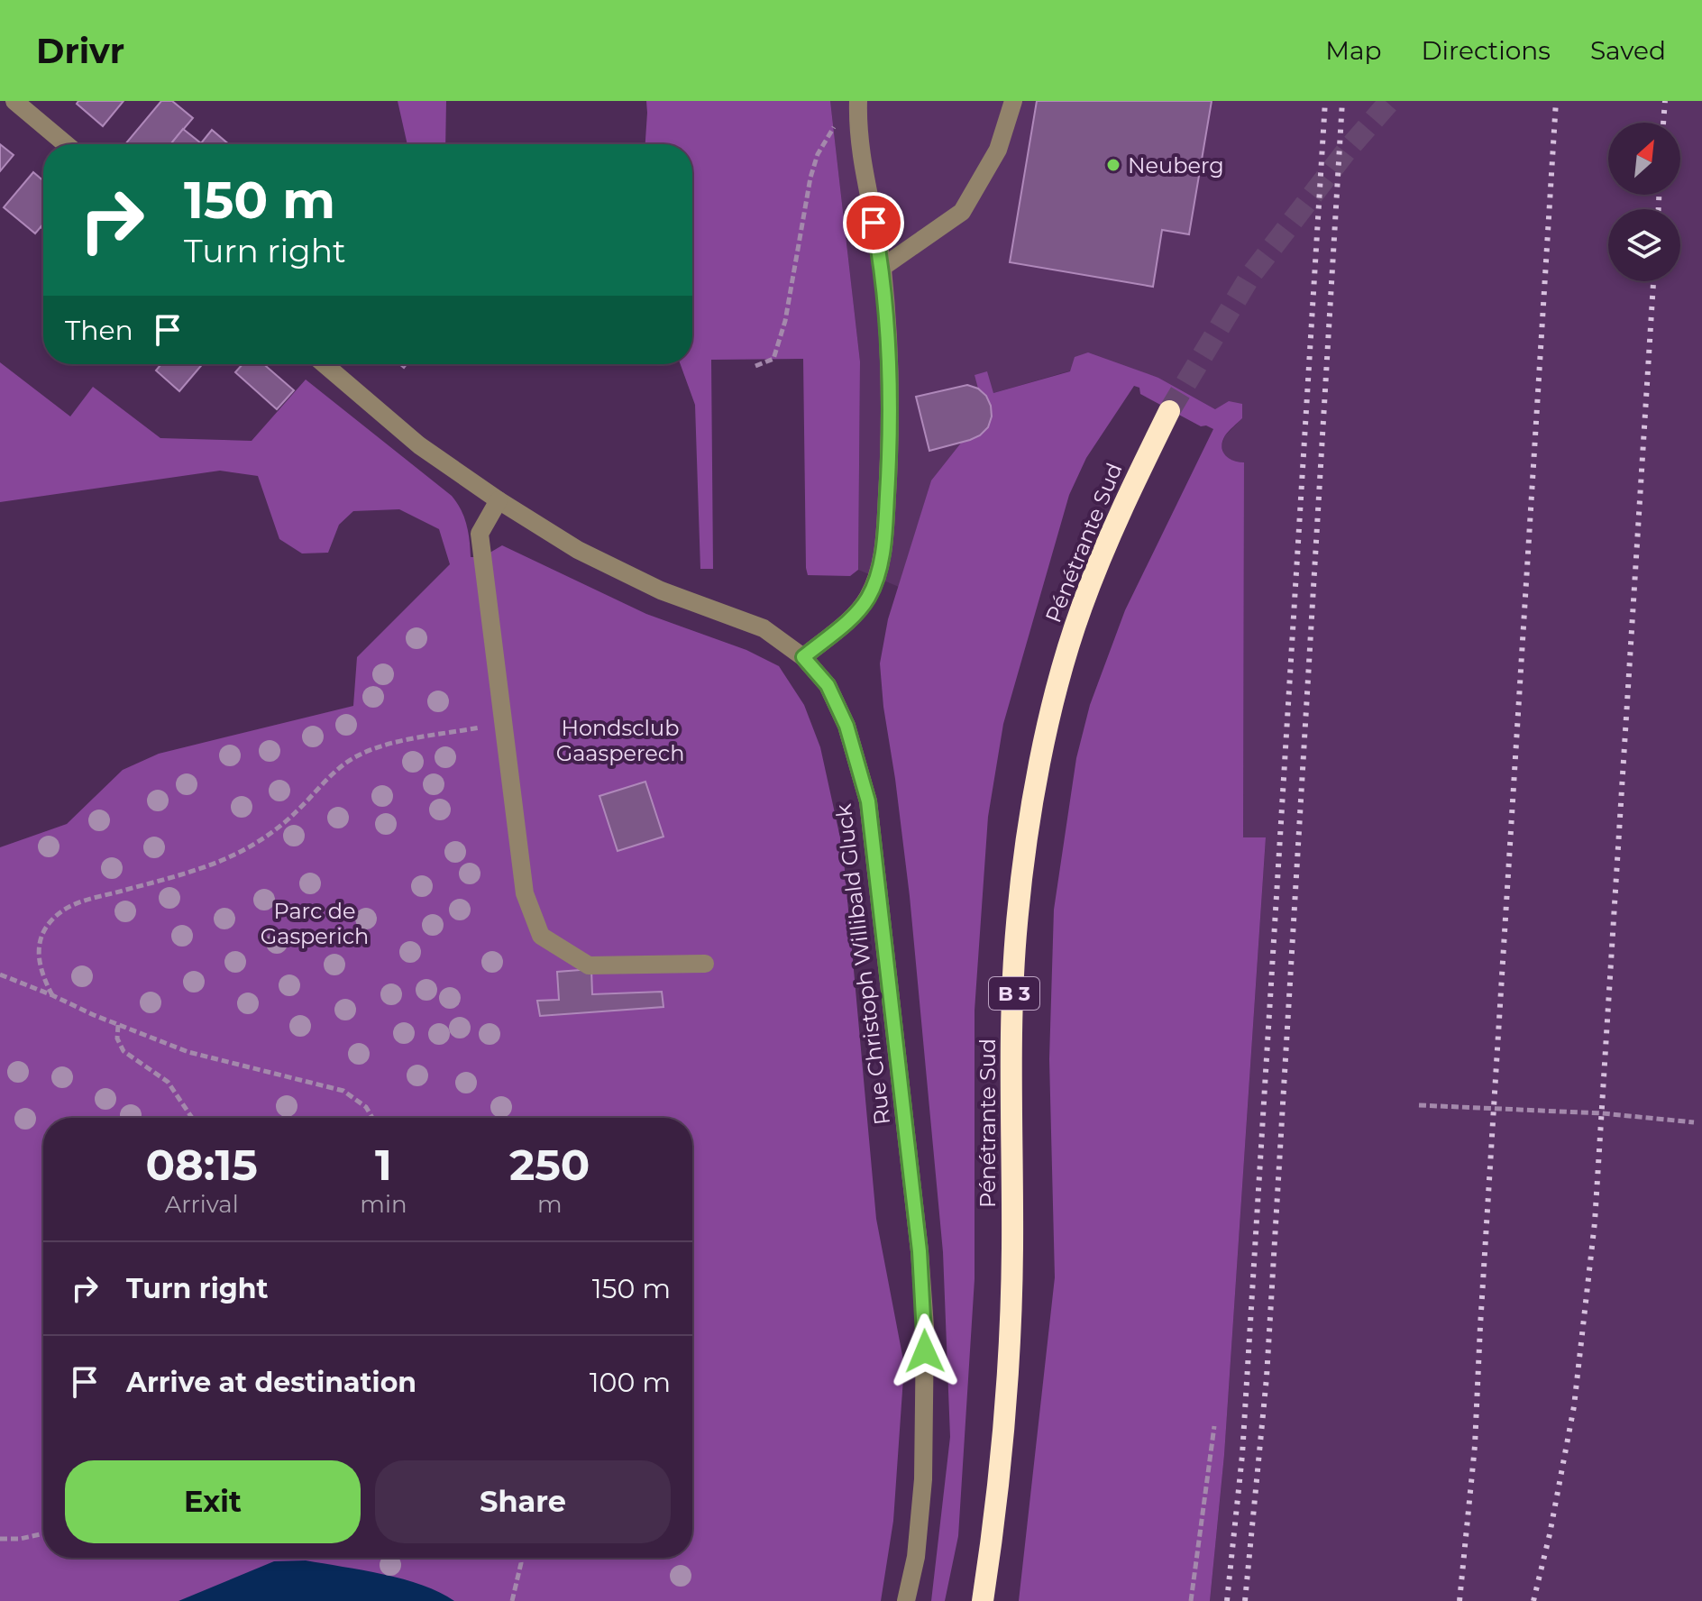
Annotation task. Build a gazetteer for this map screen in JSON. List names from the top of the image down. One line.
{"streets":{"highway":["Pénétrante Sud","B 3"],"street":["Rue Christoph Willibald Gluck"]},"parks":["Hondsclub Gaasperech","Parc de Gasperich"],"places":["Neuberg"],"north":"top right","page":{"header":"Drivr","nav":["Map","Directions","Saved"],"turn":["150 m","Turn right"],"then":"Then","eta":["08:15","Arrival","1","min","250","m"],"list":[{"name":"Turn right","value":"150 m"},{"name":"Arrive at destination","value":"100 m"}],"buttons":["Exit","Share"]}}
